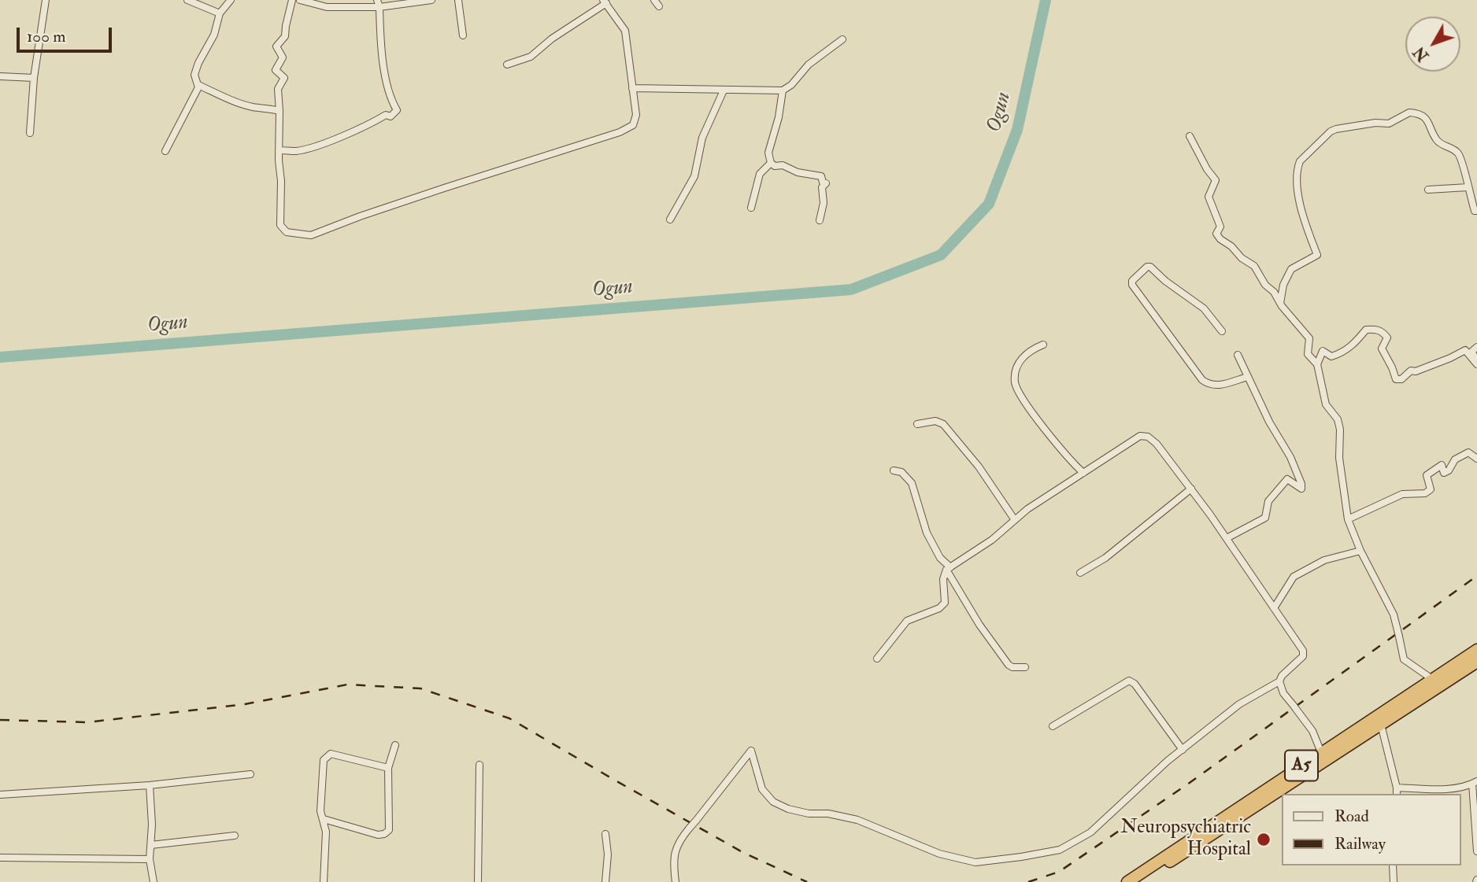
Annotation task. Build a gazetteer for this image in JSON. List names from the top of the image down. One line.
{"streets":{"highway":["A5"]},"water":["Ogun"],"places":["Neuropsychiatric Hospital"],"legend":["Road","Railway"],"scale_bar":"100 m","north":"bottom left"}
